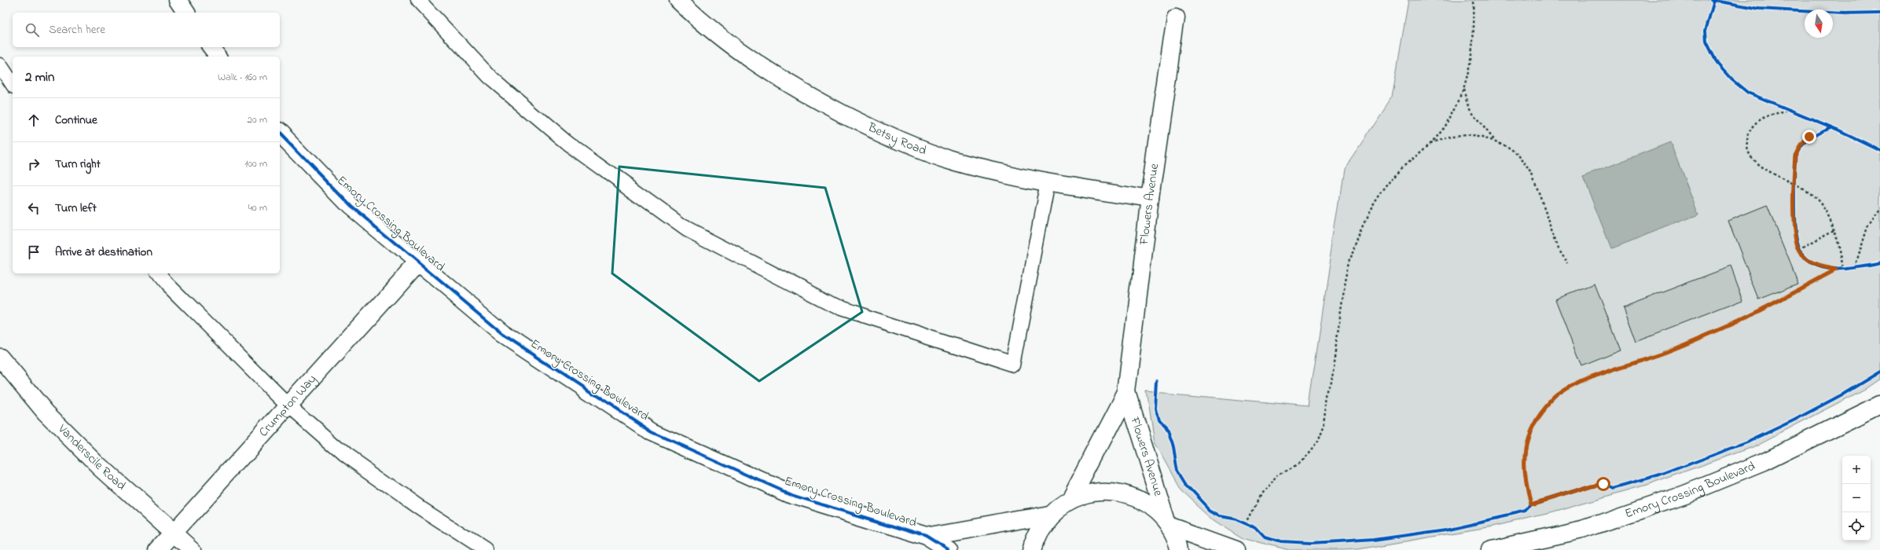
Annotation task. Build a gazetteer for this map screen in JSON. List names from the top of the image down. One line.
{"streets":{"street":["Betsy Road","Flowers Avenue","Emory Crossing Boulevard","Crumpton Way","Vanderscile Road"]},"crossings":[["Betsy Road","Flowers Avenue"],["Emory Crossing Boulevard","Crumpton Way"],["Crumpton Way","Vanderscile Road"]],"north":"bottom","page":{"search":"Search here","heading":["2 min","Walk · 160 m"],"list":[["Continue","20 m"],["Turn right","100 m"],["Turn left","40 m"],"Arrive at destination"],"map_buttons":["+","−"]}}
